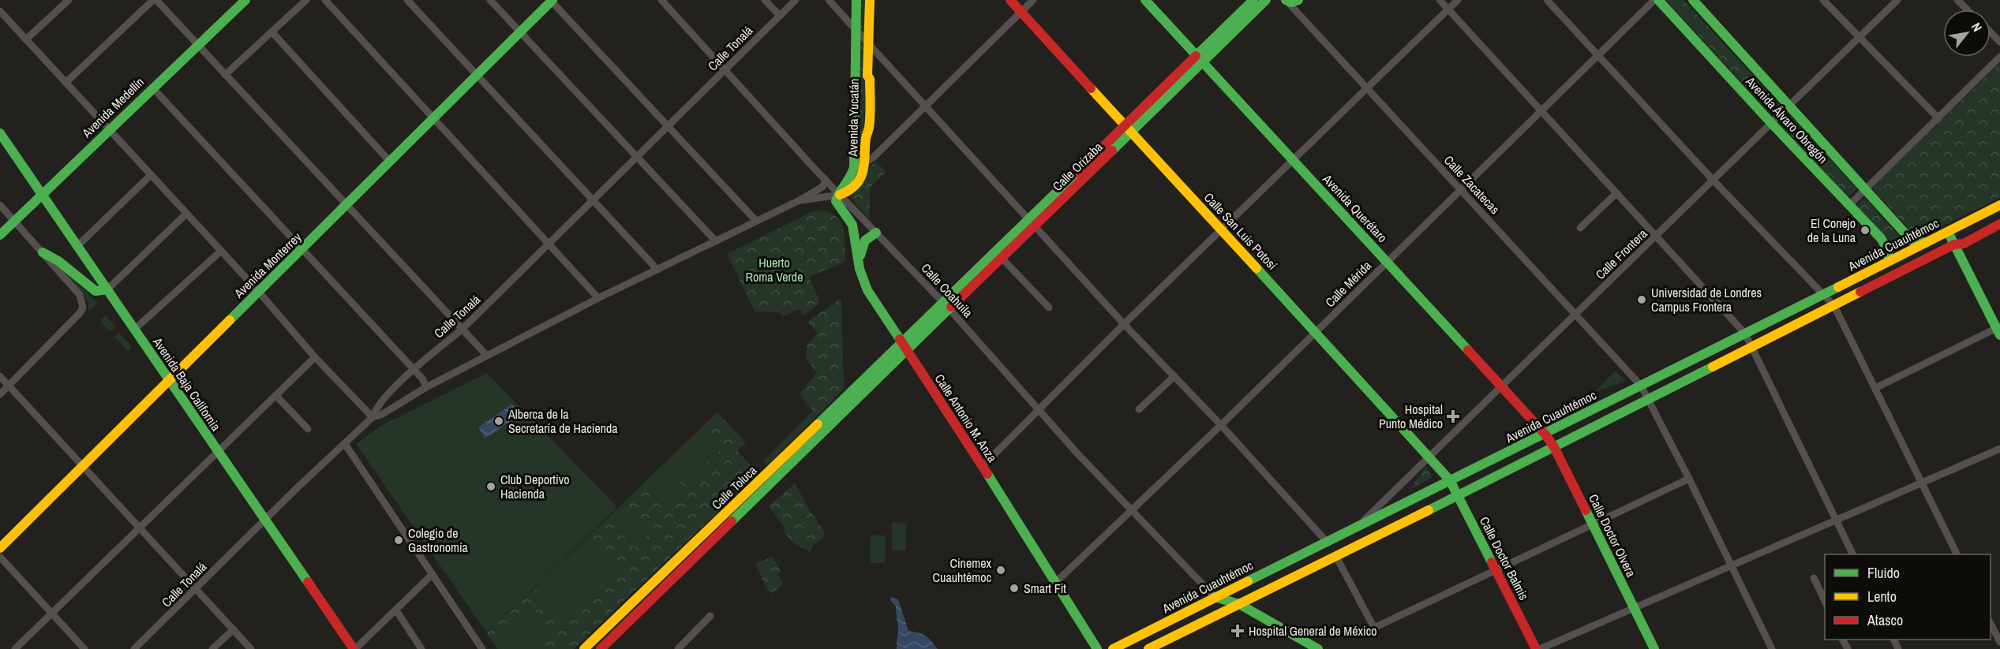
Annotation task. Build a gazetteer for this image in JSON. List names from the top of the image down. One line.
{"streets":{"main road":["Avenida Medellín","Avenida Yucatán","Avenida Álvaro Obregón","Calle Orizaba","Avenida Querétaro","Calle San Luis Potosí","Avenida Cuauhtémoc","Avenida Monterrey","Avenida Baja California","Calle Antonio M. Anza","Calle Toluca","Calle Doctor Olvera","Calle Doctor Balmis"],"street":["Calle Tonalá","Calle Zacatecas","Calle Frontera","Calle Mérida","Calle Coahuila"]},"crossings":[["Calle Tonalá","Calle Coahuila"],["Calle Tonalá","Avenida Baja California"],["Avenida Medellín","Avenida Baja California"],["Avenida Yucatán","Calle Coahuila"],["Avenida Yucatán","Calle Antonio M. Anza"],["Avenida Álvaro Obregón","Avenida Cuauhtémoc"],["Avenida Álvaro Obregón","Calle Frontera"],["Calle Orizaba","Avenida Querétaro"],["Calle Orizaba","Calle San Luis Potosí"],["Calle Orizaba","Calle Coahuila"],["Calle Orizaba","Calle Antonio M. Anza"],["Calle Orizaba","Calle Toluca"],["Calle Zacatecas","Avenida Cuauhtémoc"],["Calle Zacatecas","Calle Frontera"],["Calle Zacatecas","Calle Mérida"],["Avenida Querétaro","Avenida Cuauhtémoc"],["Avenida Querétaro","Calle Frontera"],["Avenida Querétaro","Calle Mérida"],["Avenida Querétaro","Calle Doctor Olvera"],["Calle San Luis Potosí","Avenida Cuauhtémoc"],["Calle San Luis Potosí","Calle Frontera"],["Calle San Luis Potosí","Calle Mérida"],["Calle San Luis Potosí","Calle Doctor Balmis"],["Avenida Cuauhtémoc","Calle Frontera"],["Avenida Cuauhtémoc","Calle Coahuila"],["Avenida Cuauhtémoc","Calle Doctor Olvera"],["Avenida Cuauhtémoc","Calle Doctor Balmis"],["Avenida Monterrey","Avenida Baja California"],["Calle Mérida","Calle Coahuila"],["Calle Mérida","Calle Antonio M. Anza"],["Calle Coahuila","Calle Antonio M. Anza"],["Calle Antonio M. Anza","Calle Toluca"]],"parks":["Huerto Roma Verde"],"places":{"other":["El Conejo de la Luna","Universidad de Londres Campus Frontera","Alberca de la Secretaría de Hacienda","Club Deportivo Hacienda","Colegio de Gastronomía","Cinemex Cuauhtémoc","Smart Fit"],"health":["Hospital Punto Médico","Hospital General de México"]},"legend":["Fluido","Lento","Atasco"],"north":"top right"}
